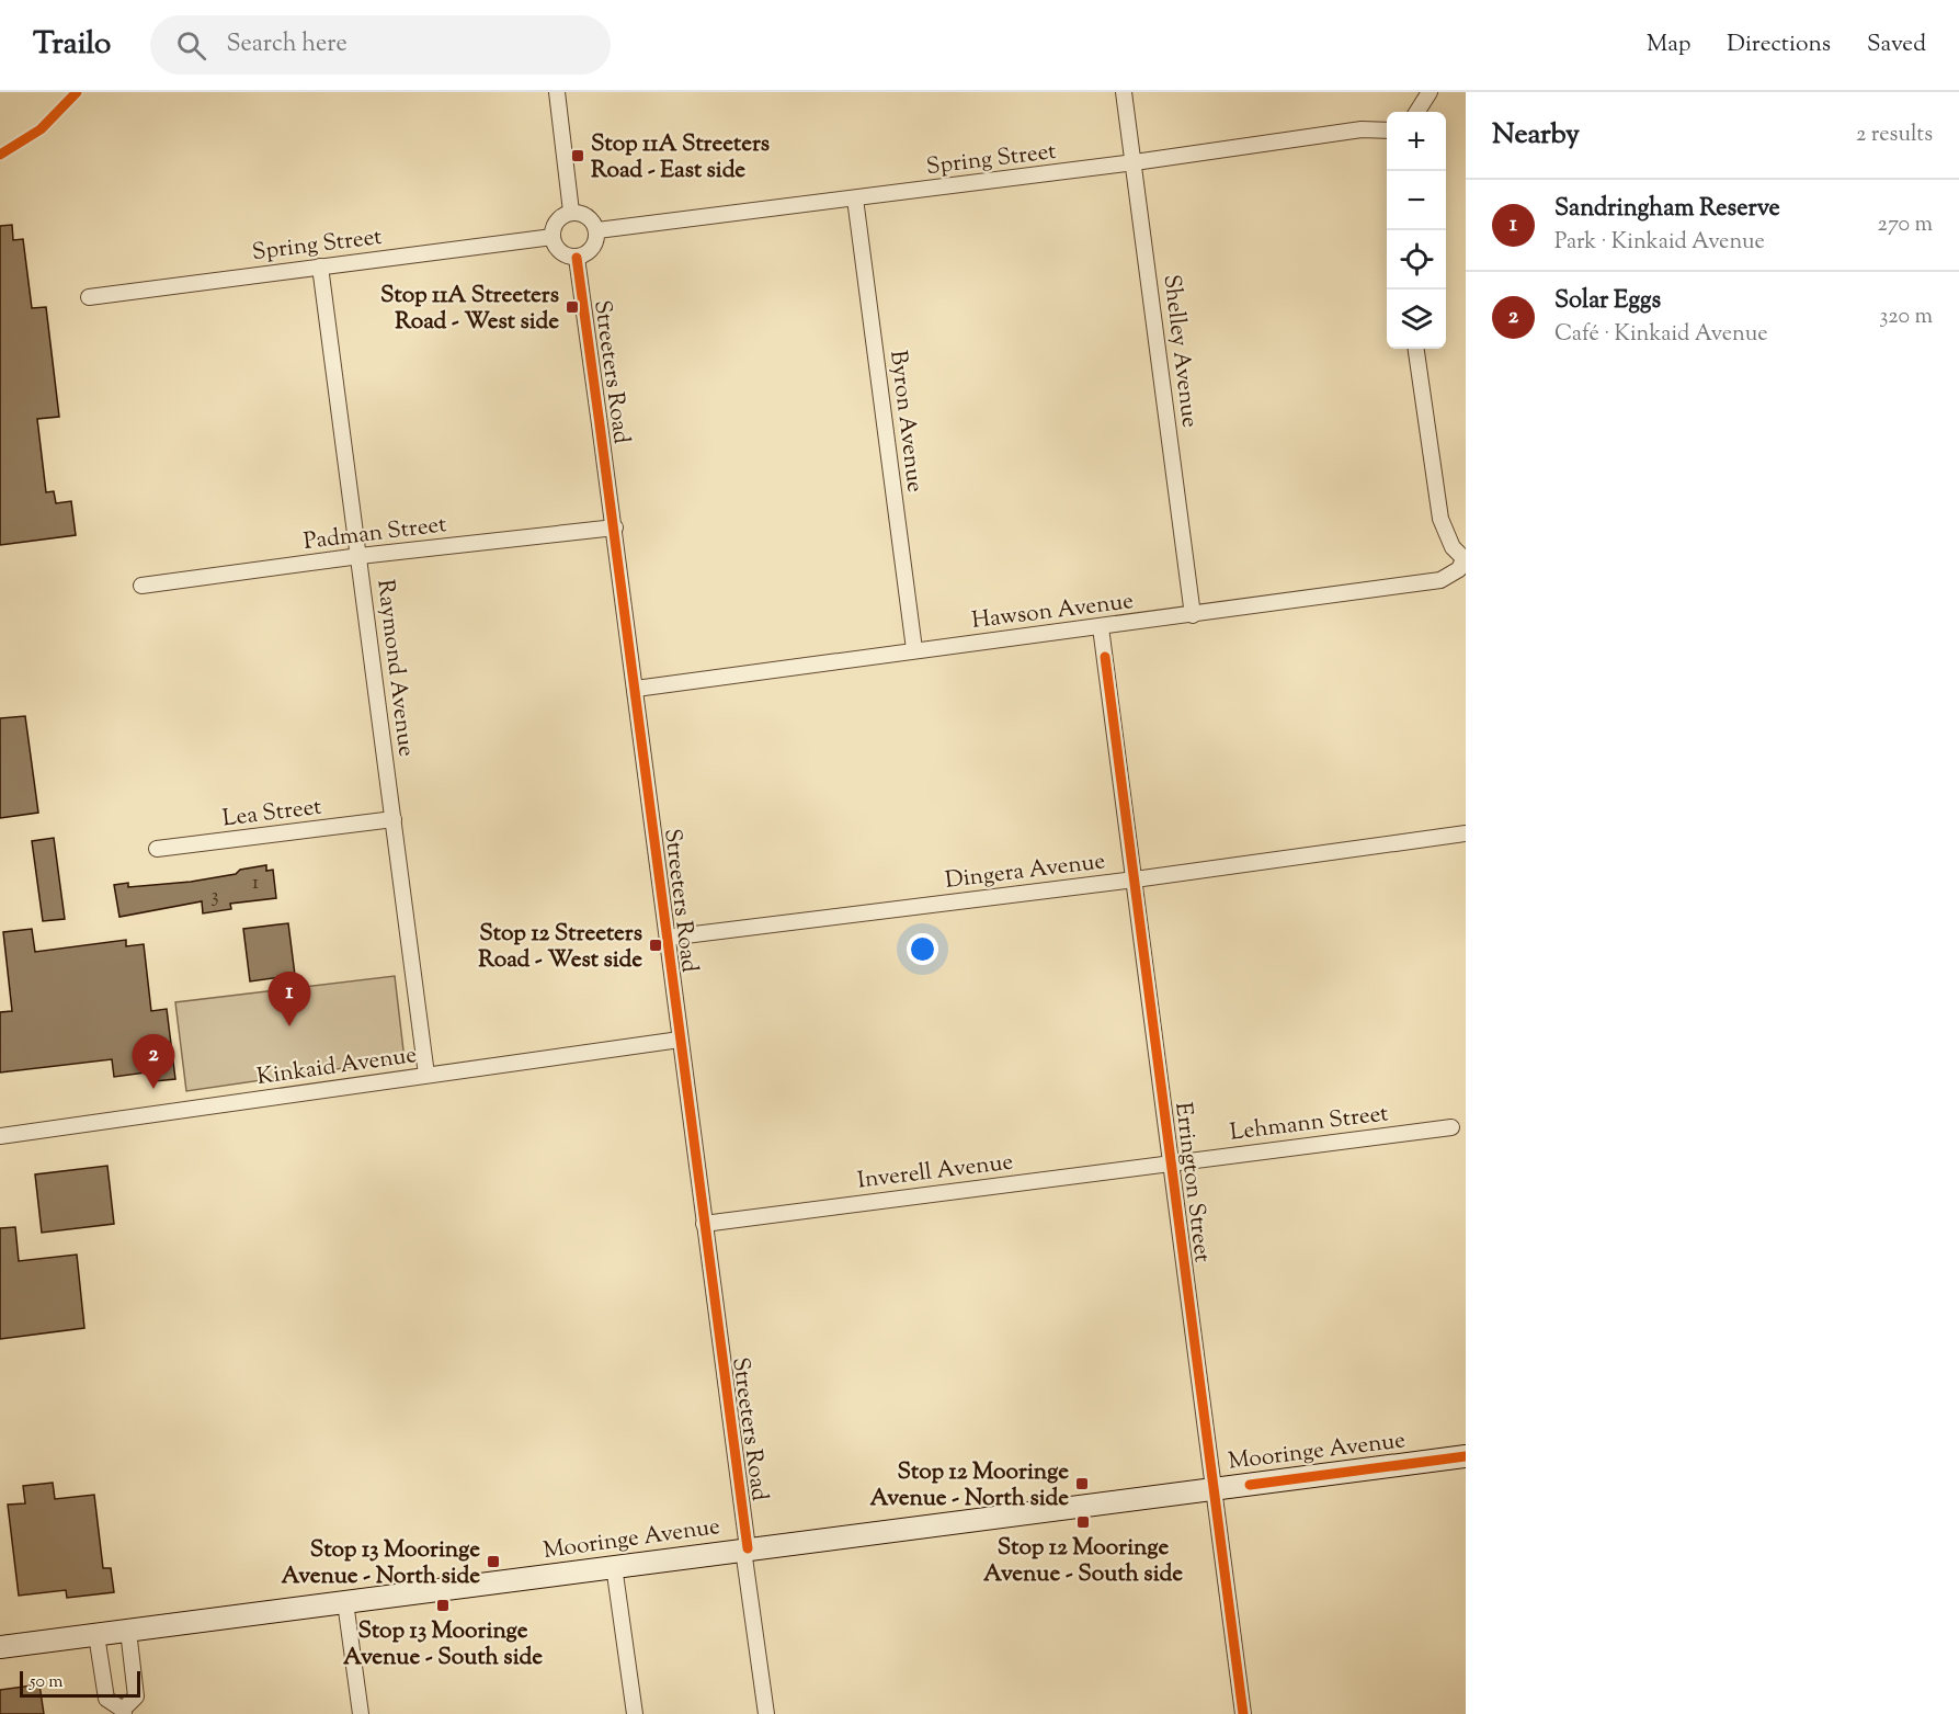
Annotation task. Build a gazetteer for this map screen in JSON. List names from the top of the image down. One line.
{"streets":{"street":["Spring Street","Shelley Avenue","Streeters Road","Byron Avenue","Padman Street","Hawson Avenue","Raymond Avenue","Lea Street","Dingera Avenue","Kinkaid Avenue","Lehmann Street","Inverell Avenue","Errington Street","Mooringe Avenue"]},"crossings":[["Spring Street","Shelley Avenue"],["Spring Street","Streeters Road"],["Spring Street","Byron Avenue"],["Spring Street","Raymond Avenue"],["Shelley Avenue","Hawson Avenue"],["Streeters Road","Padman Street"],["Streeters Road","Hawson Avenue"],["Streeters Road","Dingera Avenue"],["Streeters Road","Kinkaid Avenue"],["Streeters Road","Inverell Avenue"],["Streeters Road","Mooringe Avenue"],["Byron Avenue","Hawson Avenue"],["Padman Street","Raymond Avenue"],["Hawson Avenue","Errington Street"],["Raymond Avenue","Lea Street"],["Raymond Avenue","Kinkaid Avenue"],["Dingera Avenue","Errington Street"],["Lehmann Street","Inverell Avenue"],["Lehmann Street","Errington Street"],["Inverell Avenue","Errington Street"],["Errington Street","Mooringe Avenue"]],"places":{"transit":["Stop 11A Streeters Road - East side","Stop 11A Streeters Road - West side","Stop 12 Streeters Road - West side","Stop 12 Mooringe Avenue - North side","Stop 12 Mooringe Avenue - South side","Stop 13 Mooringe Avenue - North side","Stop 13 Mooringe Avenue - South side"]},"house_numbers":["1","3"],"scale_bar":"50 m","page":{"header":"Trailo","search":"Search here","nav":["Map","Directions","Saved"],"heading":["Nearby","2 results"],"map_buttons":["+","−"],"list":[{"mark":"1","name":"Sandringham Reserve","note":"Park · Kinkaid Avenue","value":"270 m"},{"mark":"2","name":"Solar Eggs","note":"Café · Kinkaid Avenue","value":"320 m"}],"pins":["1","2"],"scale":"50 m"}}
